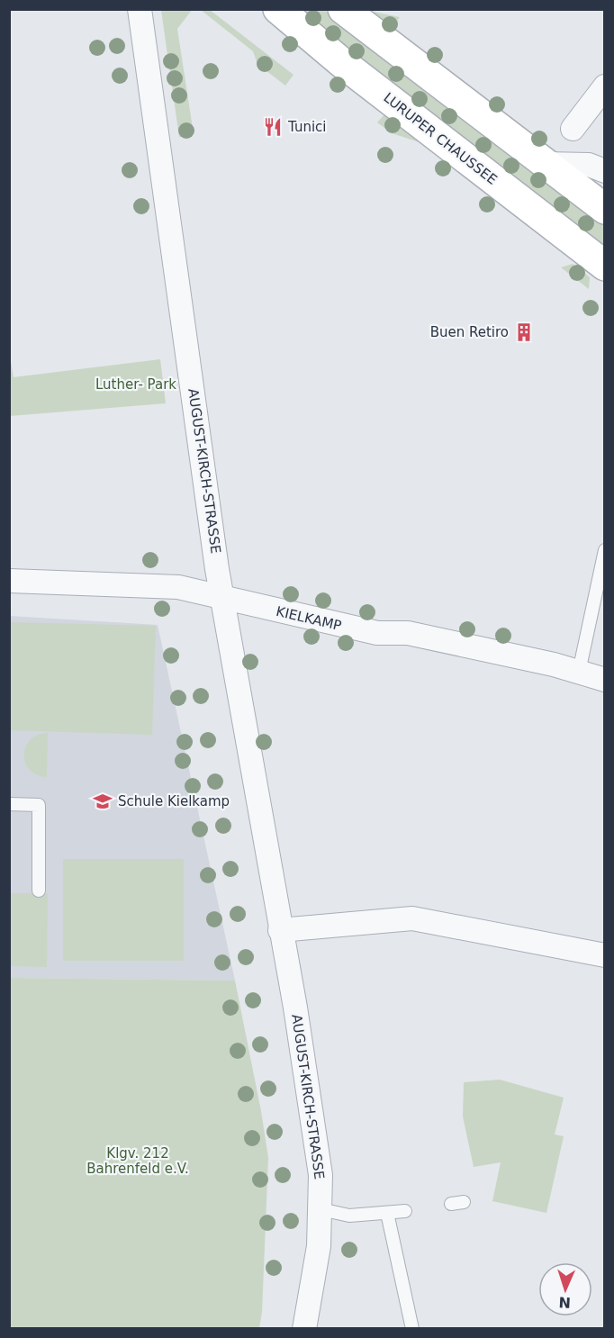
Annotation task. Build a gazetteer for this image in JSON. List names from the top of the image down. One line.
{"streets":{"main road":["LURUPER CHAUSSEE"],"street":["AUGUST-KIRCH-STRASSE","KIELKAMP"]},"crossings":[["AUGUST-KIRCH-STRASSE","KIELKAMP"]],"parks":["Luther- Park","Klgv. 212 Bahrenfeld e.V."],"places":{"restaurant":["Tunici"],"building":["Buen Retiro"],"school or university":["Schule Kielkamp"]},"north":"bottom"}
